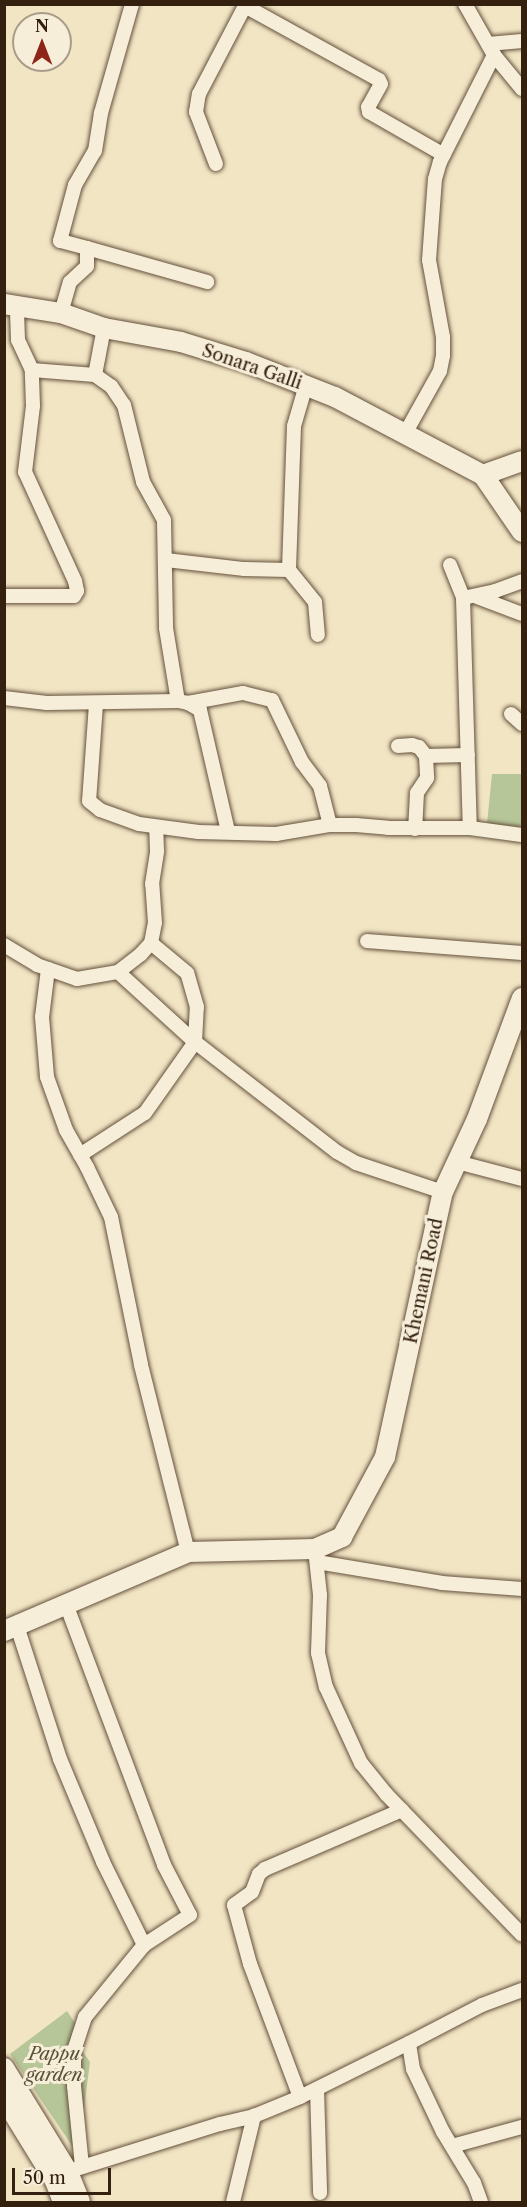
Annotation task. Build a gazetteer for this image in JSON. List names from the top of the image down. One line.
{"streets":{"street":["Sonara Galli","Khemani Road"]},"parks":["Pappu garden"],"scale_bar":"50 m","north":"top"}
